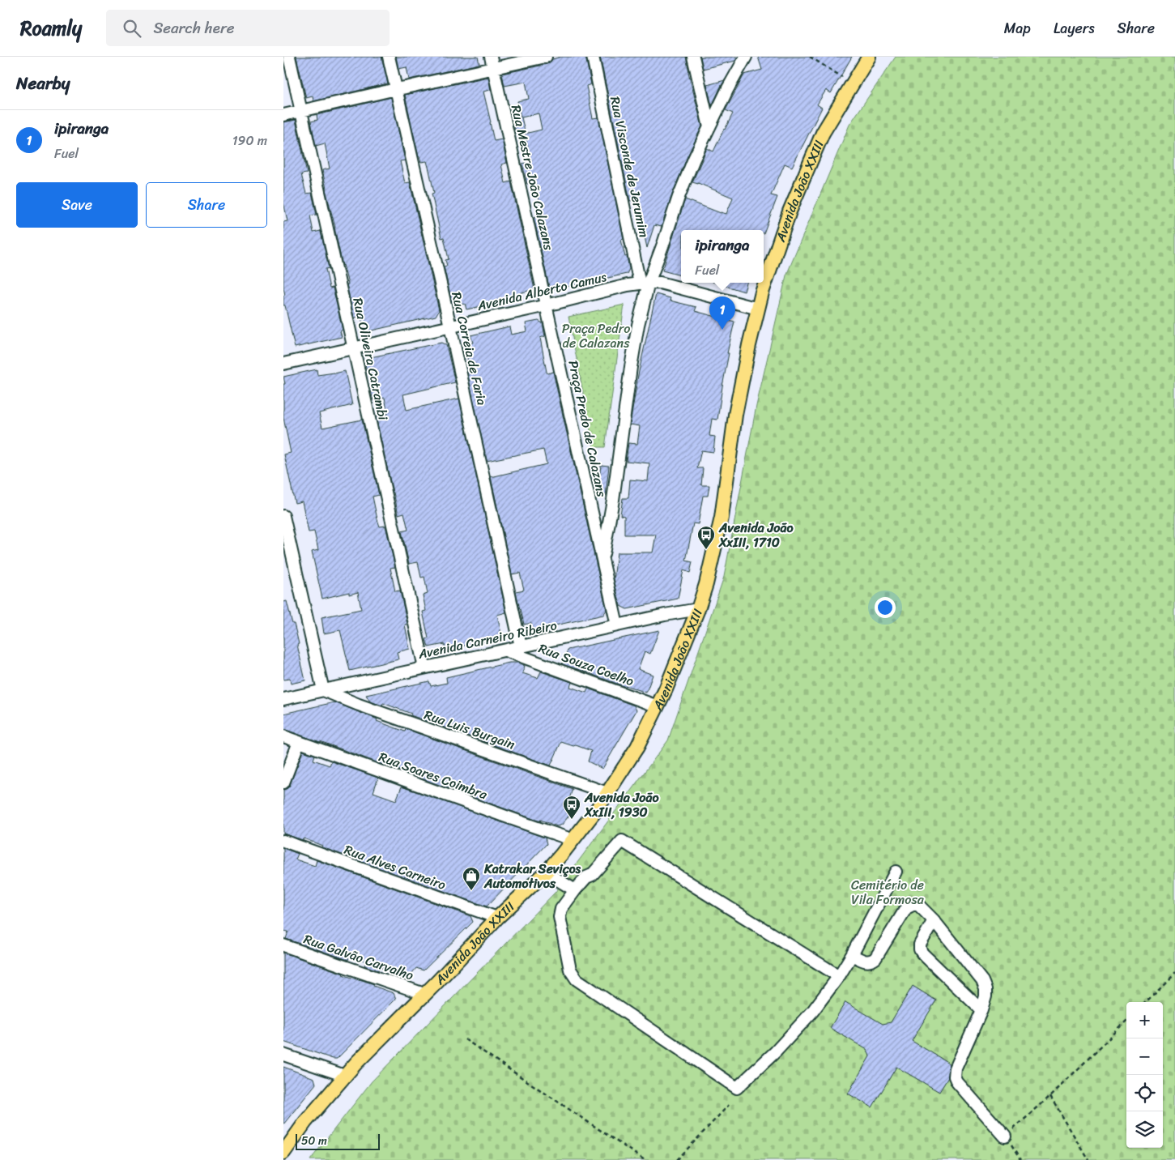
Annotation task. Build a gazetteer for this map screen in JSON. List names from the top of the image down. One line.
{"streets":{"main road":["Avenida João XXIII"],"street":["Rua Visconde de Jerumim","Rua Mestre João Calazans","Avenida Alberto Camus","Rua Correia de Faria","Rua Oliveira Catrambi","Praça Predo de Calazans","Avenida Carneiro Ribeiro","Rua Souza Coelho","Rua Luis Burgain","Rua Soares Coimbra","Rua Alves Carneiro","Rua Galvão Carvalho"]},"crossings":[["Rua Visconde de Jerumim","Avenida Alberto Camus"],["Rua Mestre João Calazans","Avenida Alberto Camus"],["Rua Mestre João Calazans","Praça Predo de Calazans"],["Avenida João XXIII","Avenida Alberto Camus"],["Avenida João XXIII","Avenida Carneiro Ribeiro"],["Avenida João XXIII","Rua Souza Coelho"],["Avenida João XXIII","Rua Luis Burgain"],["Avenida João XXIII","Rua Soares Coimbra"],["Avenida João XXIII","Rua Alves Carneiro"],["Avenida João XXIII","Rua Galvão Carvalho"],["Avenida Alberto Camus","Rua Correia de Faria"],["Avenida Alberto Camus","Rua Oliveira Catrambi"],["Avenida Alberto Camus","Praça Predo de Calazans"],["Rua Correia de Faria","Avenida Carneiro Ribeiro"],["Rua Oliveira Catrambi","Avenida Carneiro Ribeiro"],["Avenida Carneiro Ribeiro","Rua Souza Coelho"],["Avenida Carneiro Ribeiro","Rua Luis Burgain"]],"parks":["Praça Pedro de Calazans","Cemitério de Vila Formosa"],"places":{"bus stop":["Avenida João XxIII, 1710","Avenida João XxIII, 1930"],"shop":["Katrakar Seviços Automotivos"]},"scale_bar":"50 m","page":{"header":"Roamly","search":"Search here","nav":["Map","Layers","Share"],"heading":"Nearby","list":[{"mark":"1","name":"ipiranga","note":"Fuel","value":"190 m"}],"buttons":["Save","Share"],"popup":["ipiranga","Fuel"],"pins":"1","map_buttons":["+","−"],"scale":"50 m"}}
